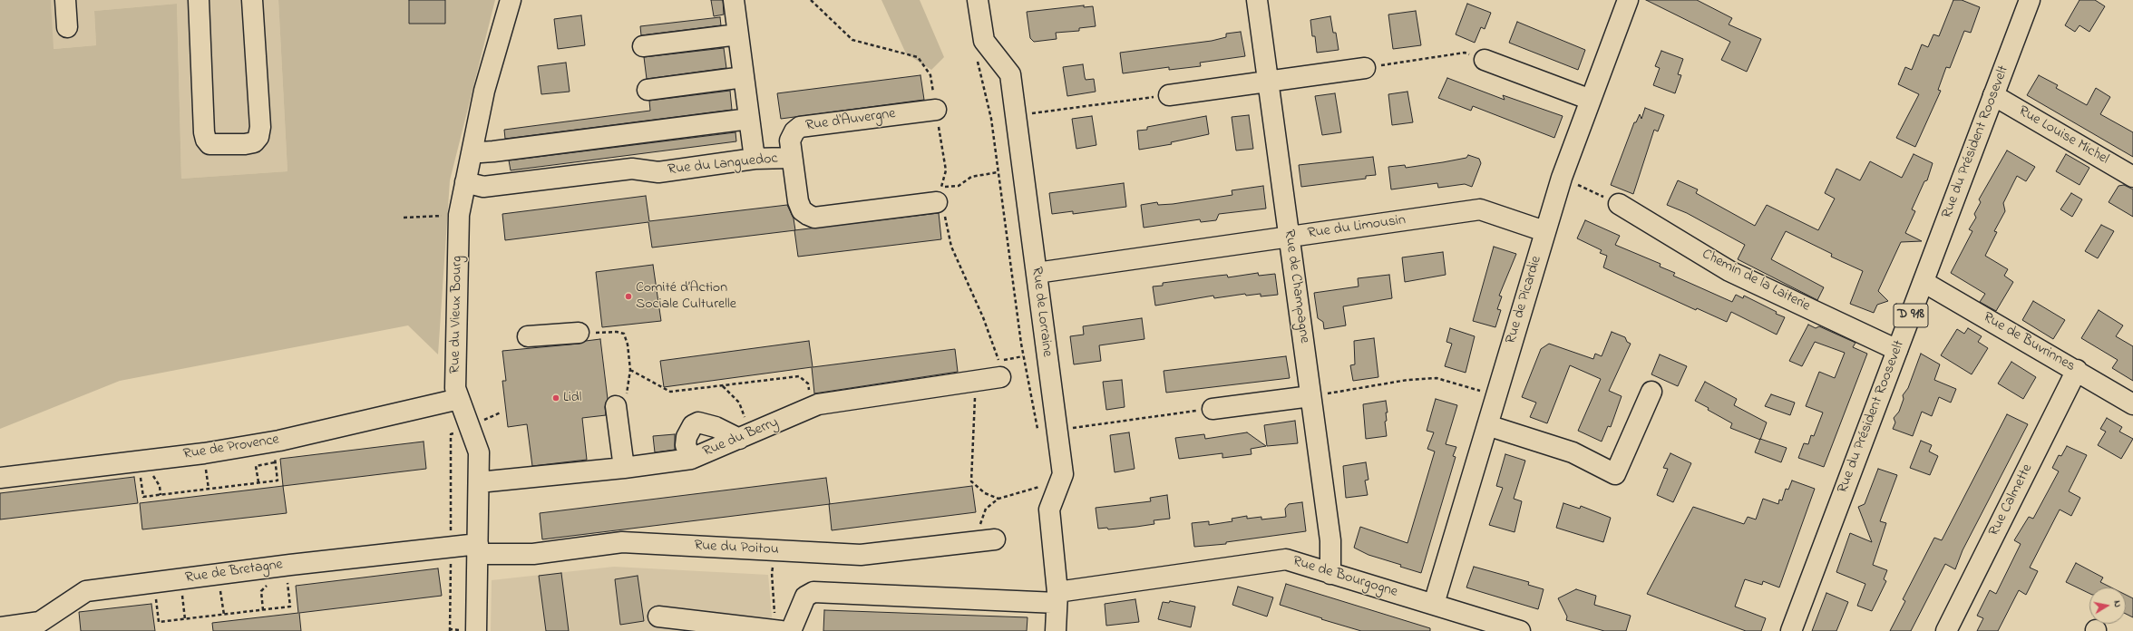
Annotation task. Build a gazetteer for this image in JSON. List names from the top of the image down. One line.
{"streets":{"street":["Rue d'Auvergne","Rue Louise Michel","Rue du Président Roosevelt","Rue du Languedoc","Rue du Limousin","Chemin de la Laiterie","Rue de Champagne","Rue de Picardie","Rue de Lorraine","Rue du Vieux Bourg","D 918","Rue de Buvrinnes","Rue du Berry","Rue de Provence","Rue Calmette","Rue du Poitou","Rue de Bretagne","Rue de Bourgogne"]},"crossings":[["Rue d'Auvergne","Rue du Languedoc"],["Rue Louise Michel","Rue du Président Roosevelt"],["Rue du Président Roosevelt","Chemin de la Laiterie"],["Rue du Président Roosevelt","Rue de Buvrinnes"],["Rue du Languedoc","Rue du Vieux Bourg"],["Rue du Limousin","Rue de Champagne"],["Rue du Limousin","Rue de Picardie"],["Rue du Limousin","Rue de Lorraine"],["Rue de Champagne","Rue de Bourgogne"],["Rue de Picardie","Rue de Bourgogne"],["Rue de Lorraine","Rue de Bourgogne"],["Rue du Vieux Bourg","Rue du Berry"],["Rue du Vieux Bourg","Rue de Provence"],["Rue du Vieux Bourg","Rue du Poitou"],["Rue du Vieux Bourg","Rue de Bretagne"],["Rue de Buvrinnes","Rue Calmette"],["Rue du Poitou","Rue de Bretagne"]],"places":["Comité d’Action Sociale Culturelle","Lidl"],"north":"right"}
